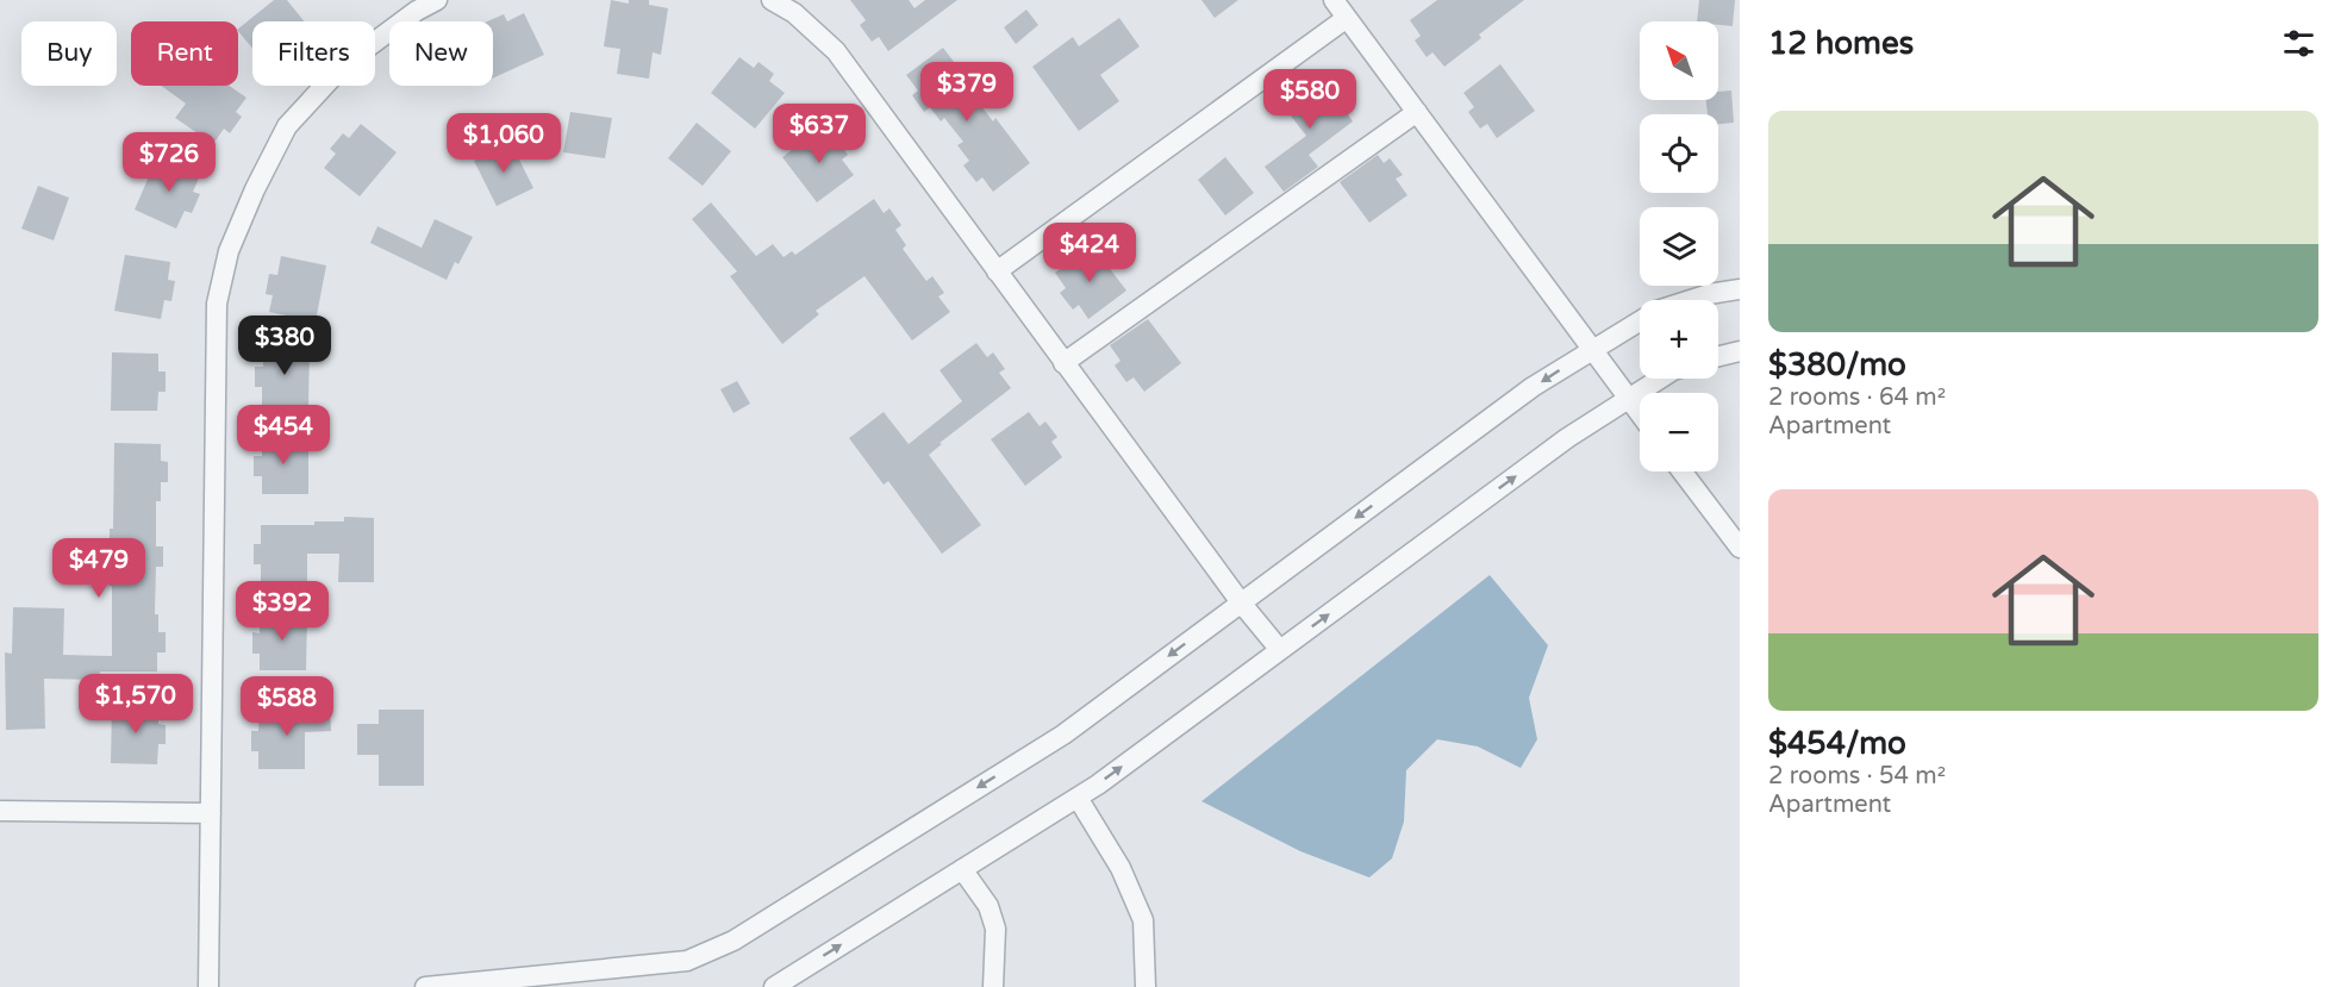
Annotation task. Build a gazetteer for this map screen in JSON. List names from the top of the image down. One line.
{"north":"top left","page":{"heading":"12 homes","map_buttons":["+","−"],"chip":["Buy","Rent","Filters","New"],"price":["$379","$580","$637","$1,060","$726","$424","$380","$454","$479","$392","$1,570","$588"],"list":[{"name":"$380/mo","note":"2 rooms · 64 m² · Apartment"},{"name":"$454/mo","note":"2 rooms · 54 m² · Apartment"}]}}
